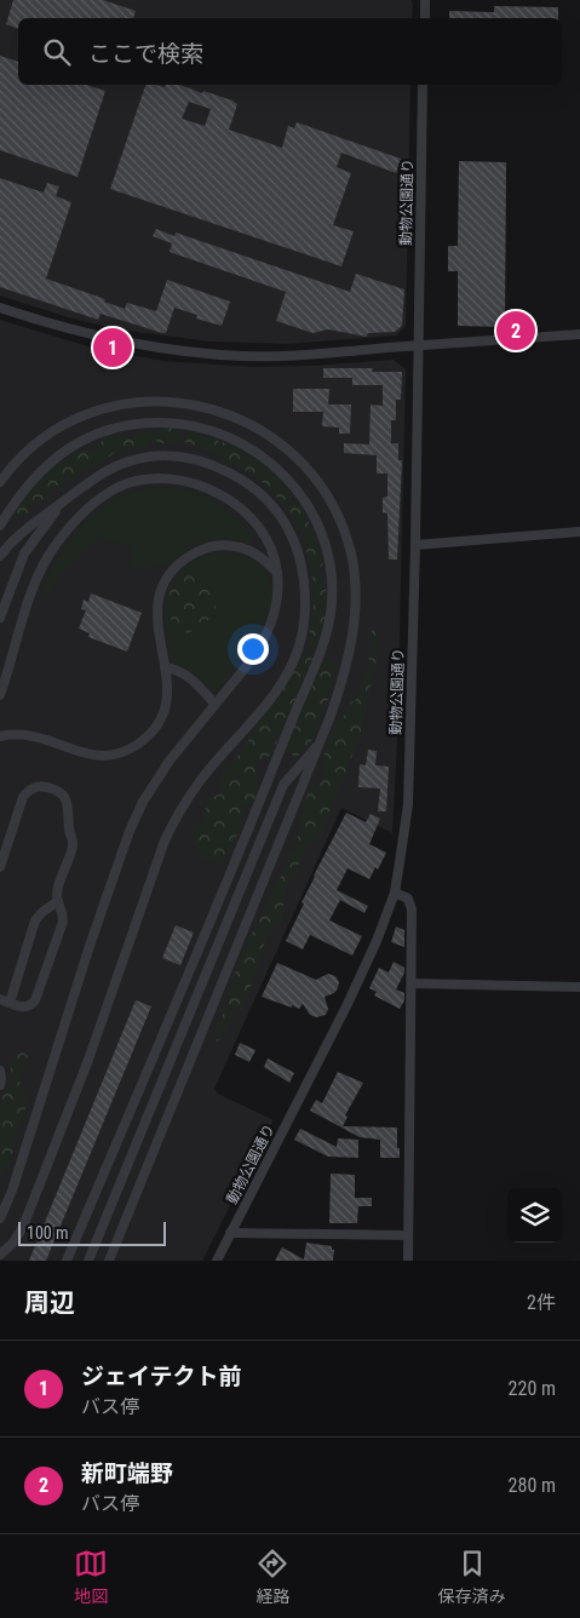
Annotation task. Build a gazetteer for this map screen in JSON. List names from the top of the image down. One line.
{"streets":{"street":["動物公園通り"]},"scale_bar":"100 m","page":{"search":"ここで検索","pins":["2","1"],"scale":"100 m","heading":["周辺","2件"],"list":[{"mark":"1","name":"ジェイテクト前","note":"バス停","value":"220 m"},{"mark":"2","name":"新町端野","note":"バス停","value":"280 m"}],"nav":["地図","経路","保存済み"]}}
